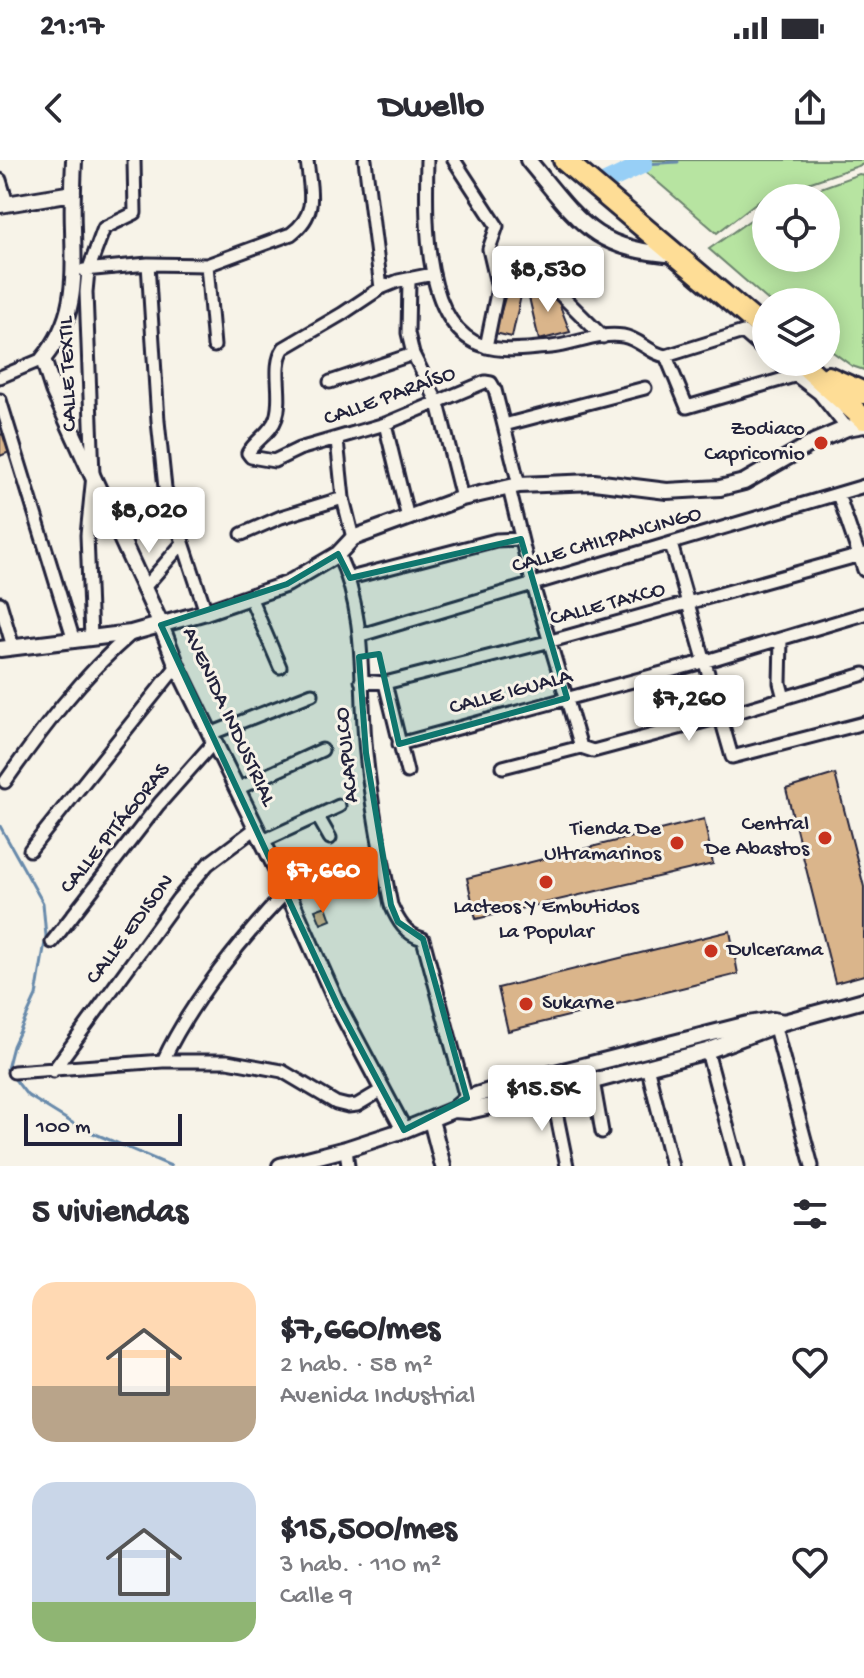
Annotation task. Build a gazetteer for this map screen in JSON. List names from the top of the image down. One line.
{"streets":{"street":["CALLE TEXTIL","CALLE PARAÍSO","CALLE CHILPANCINGO","CALLE TAXCO","CALLE IGUALA","AVENIDA INDUSTRIAL","ACAPULCO","CALLE PITÁGORAS","CALLE EDISON"]},"crossings":[["CALLE TEXTIL","AVENIDA INDUSTRIAL"],["CALLE PARAÍSO","CALLE CHILPANCINGO"],["CALLE PARAÍSO","CALLE TAXCO"],["CALLE PARAÍSO","CALLE IGUALA"],["CALLE CHILPANCINGO","ACAPULCO"],["CALLE TAXCO","ACAPULCO"],["AVENIDA INDUSTRIAL","CALLE PITÁGORAS"],["AVENIDA INDUSTRIAL","CALLE EDISON"]],"places":["Zodiaco Capricornio","Central De Abastos","Tienda De Ultramarinos","Lacteos Y Embutidos La Popular","Dulcerama","Sukarne"],"scale_bar":"100 m","page":{"status":"21:17","header":"Dwello","price":["$8,530","$8,020","$7,260","$7,660","$15.5K"],"scale":"100 m","heading":"5 viviendas","list":[{"name":"$7,660/mes","note":"2 hab. · 58 m² · Avenida Industrial"},{"name":"$15,500/mes","note":"3 hab. · 110 m² · Calle 9"}]}}
